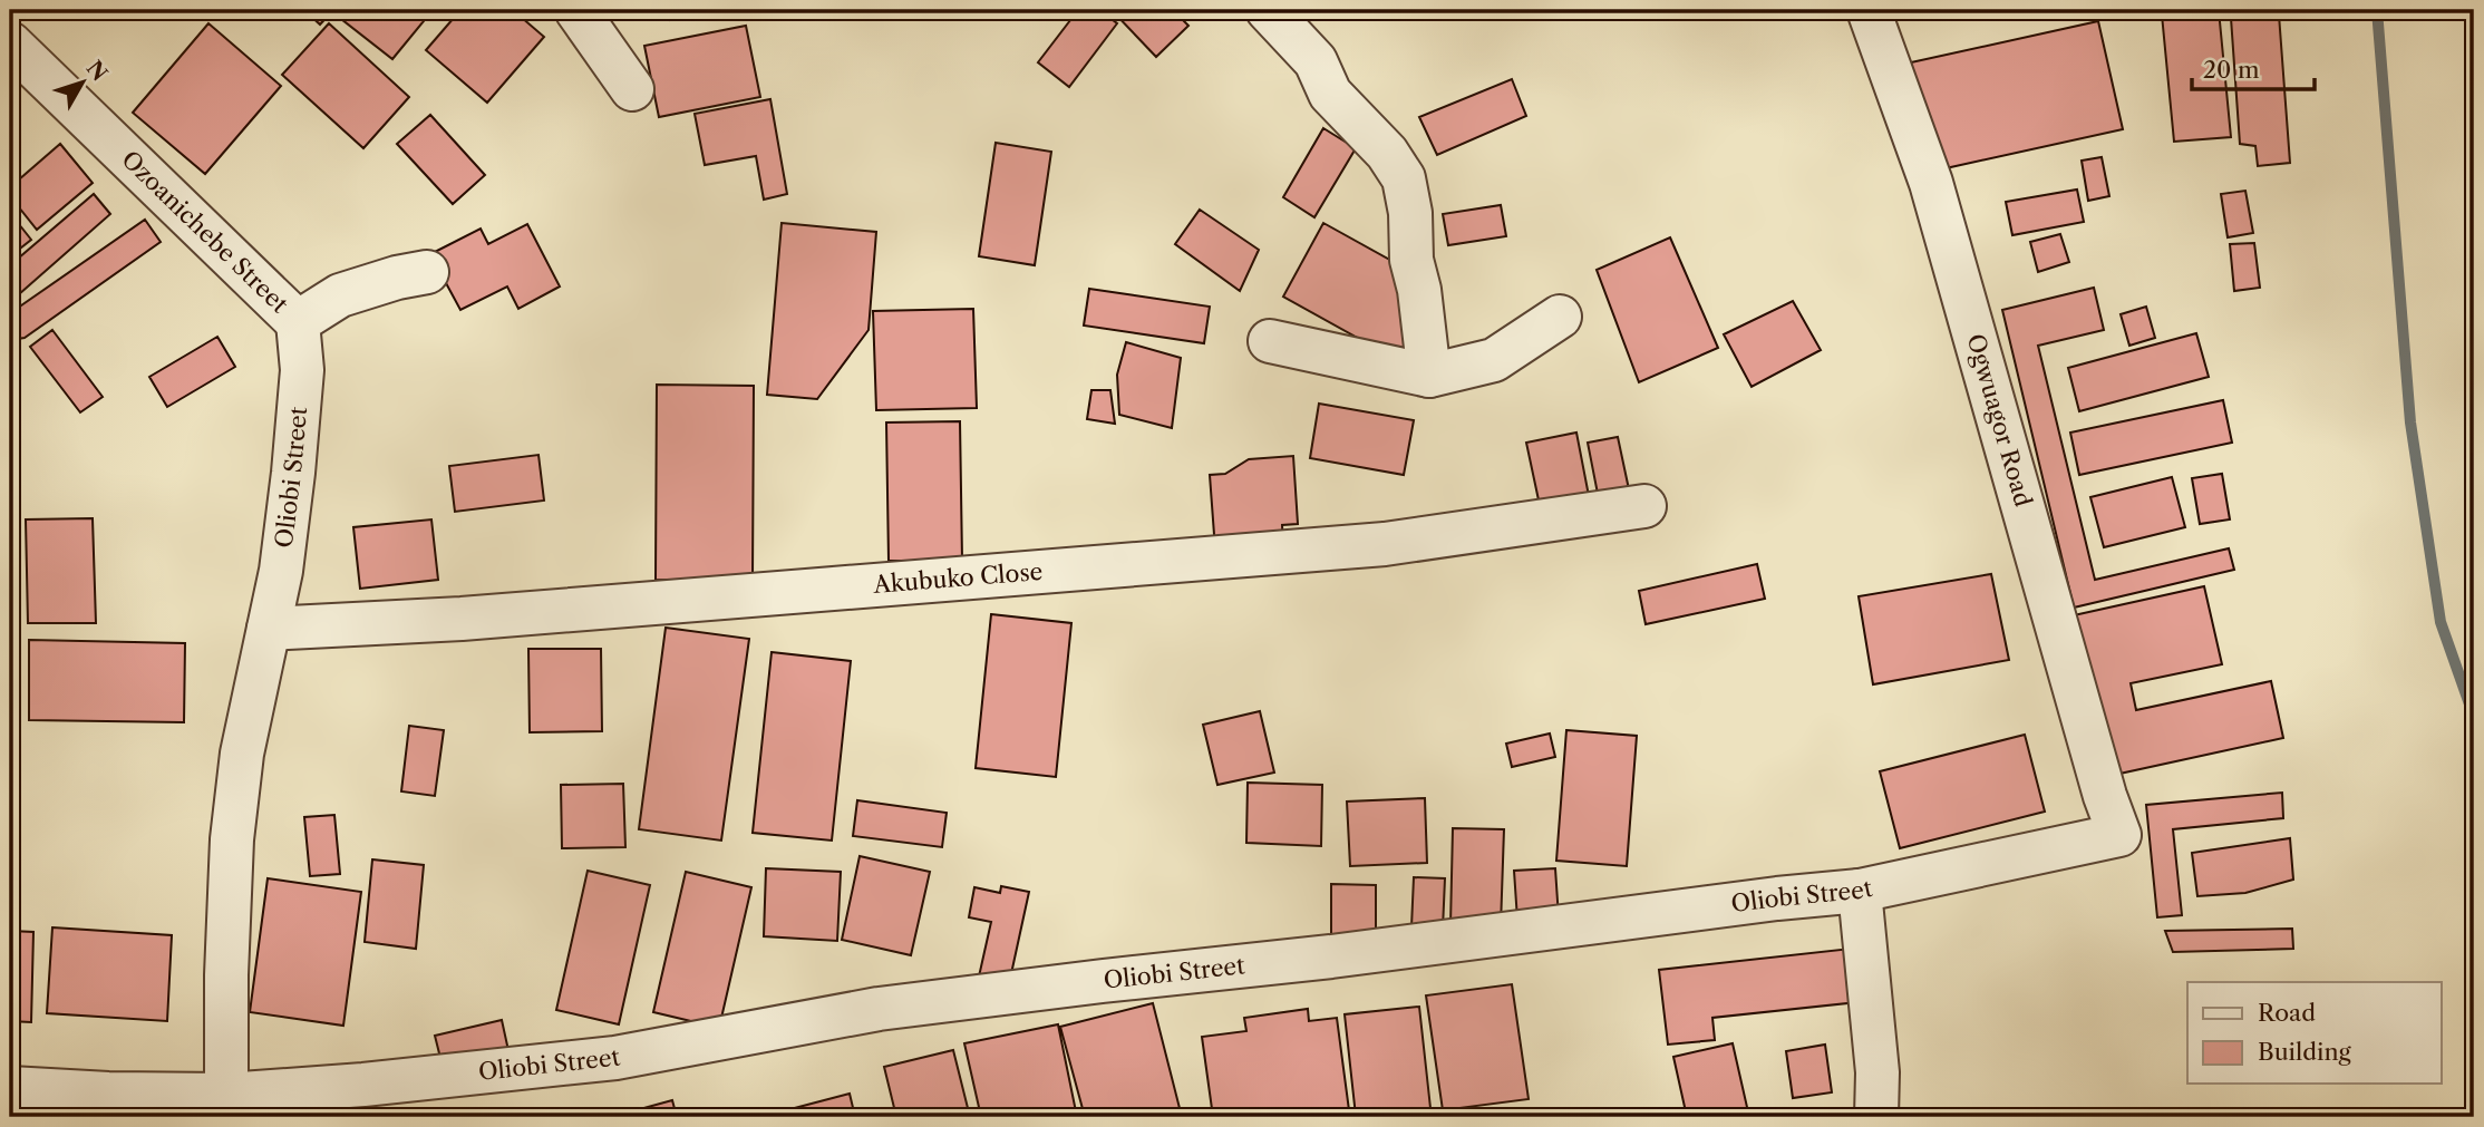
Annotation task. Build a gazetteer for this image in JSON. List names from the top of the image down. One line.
{"streets":{"street":["Ozoanichebe Street","Ogwuagor Road","Oliobi Street","Akubuko Close"]},"crossings":[["Ozoanichebe Street","Oliobi Street"],["Ogwuagor Road","Oliobi Street"],["Oliobi Street","Akubuko Close"]],"legend":["Road","Building"],"scale_bar":"20 m","north":"top right"}
